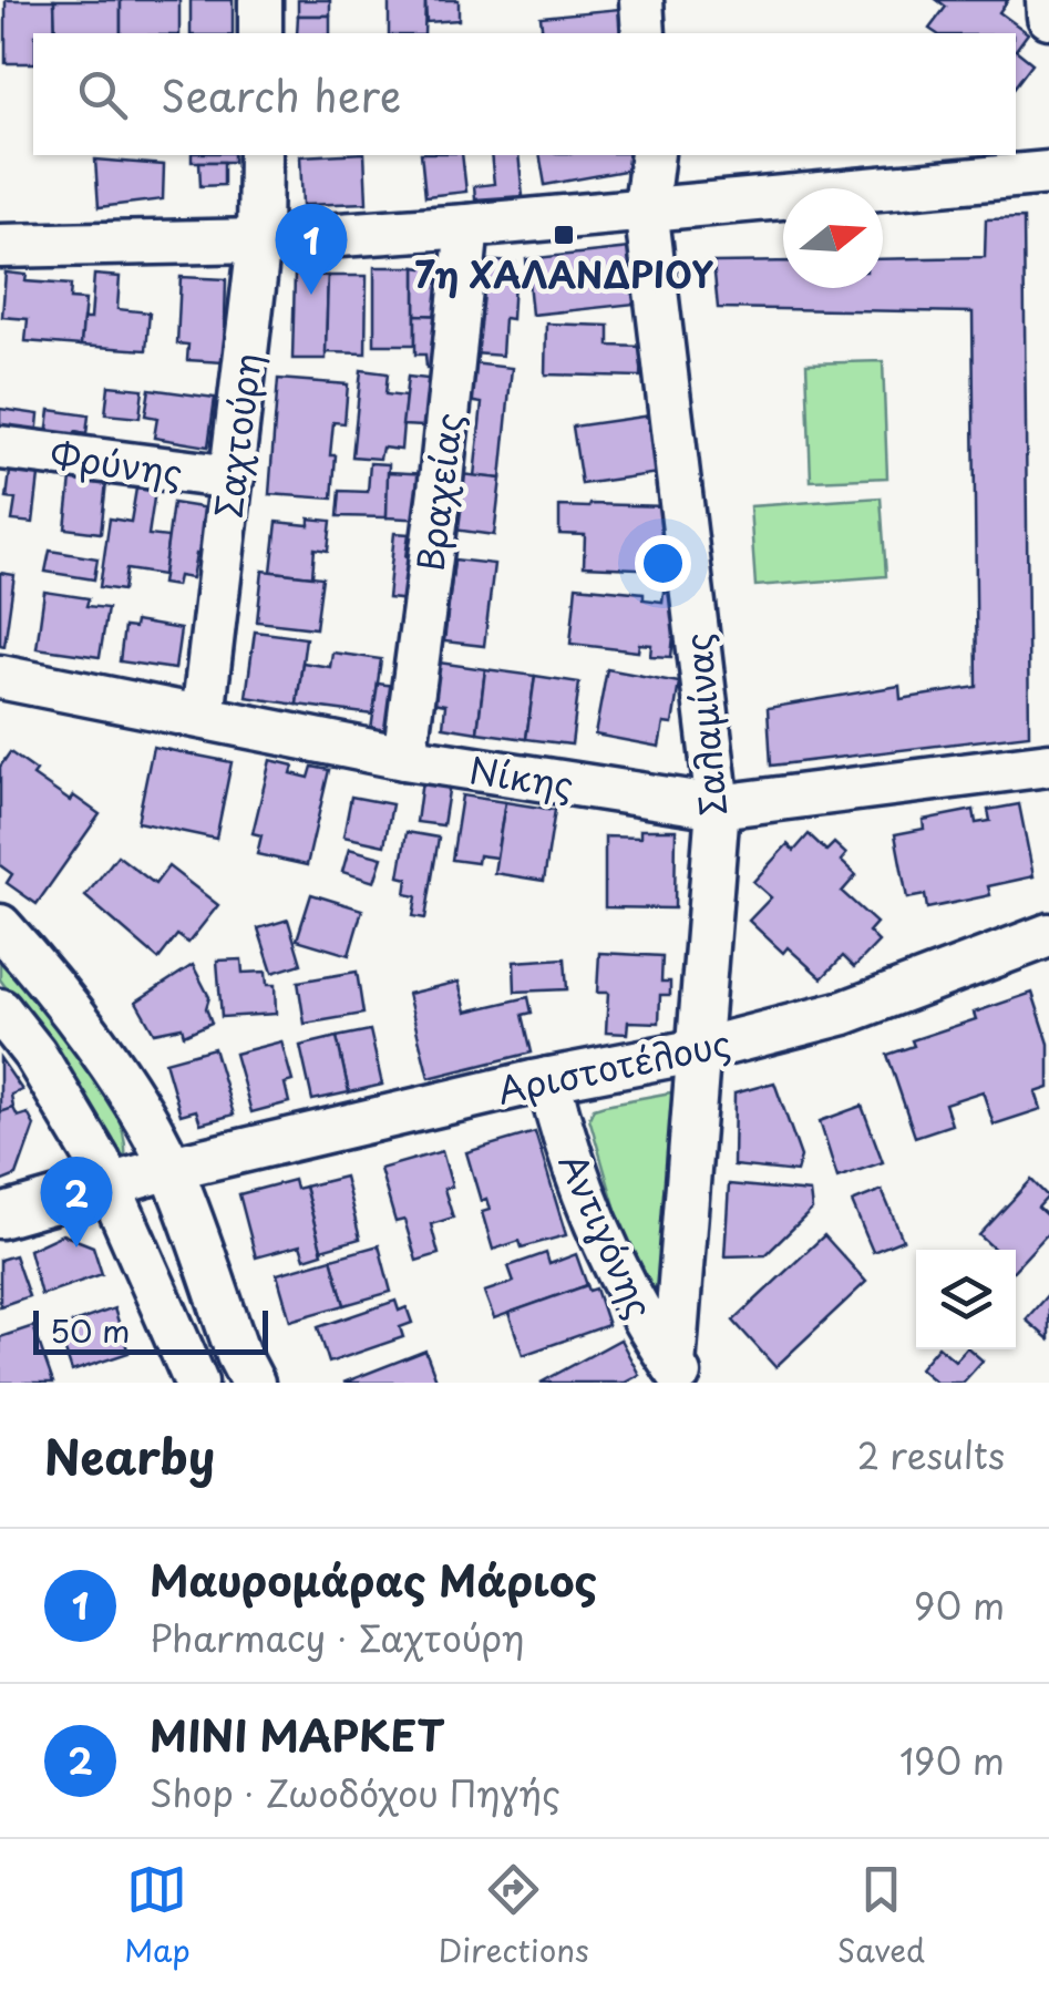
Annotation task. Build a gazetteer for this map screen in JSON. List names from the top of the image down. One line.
{"streets":{"street":["Σαχτούρη","Φρύνης","Βραχείας","Σαλαμίνας","Νίκης","Αριστοτέλους","Αντιγόνης"]},"crossings":[["Σαχτούρη","Φρύνης"],["Σαχτούρη","Νίκης"],["Βραχείας","Νίκης"],["Σαλαμίνας","Νίκης"],["Σαλαμίνας","Αριστοτέλους"],["Σαλαμίνας","Αντιγόνης"],["Αριστοτέλους","Αντιγόνης"]],"places":{"transit":["7η ΧΑΛΑΝΔΡΙΟΥ"]},"scale_bar":"50 m","north":"right","page":{"search":"Search here","pins":["1","2"],"scale":"50 m","heading":["Nearby","2 results"],"list":[{"mark":"1","name":"Μαυρομάρας Μάριος","note":"Pharmacy · Σαχτούρη","value":"90 m"},{"mark":"2","name":"ΜΙΝΙ ΜΑΡΚΕΤ","note":"Shop · Ζωοδόχου Πηγής","value":"190 m"}],"nav":["Map","Directions","Saved"]}}
